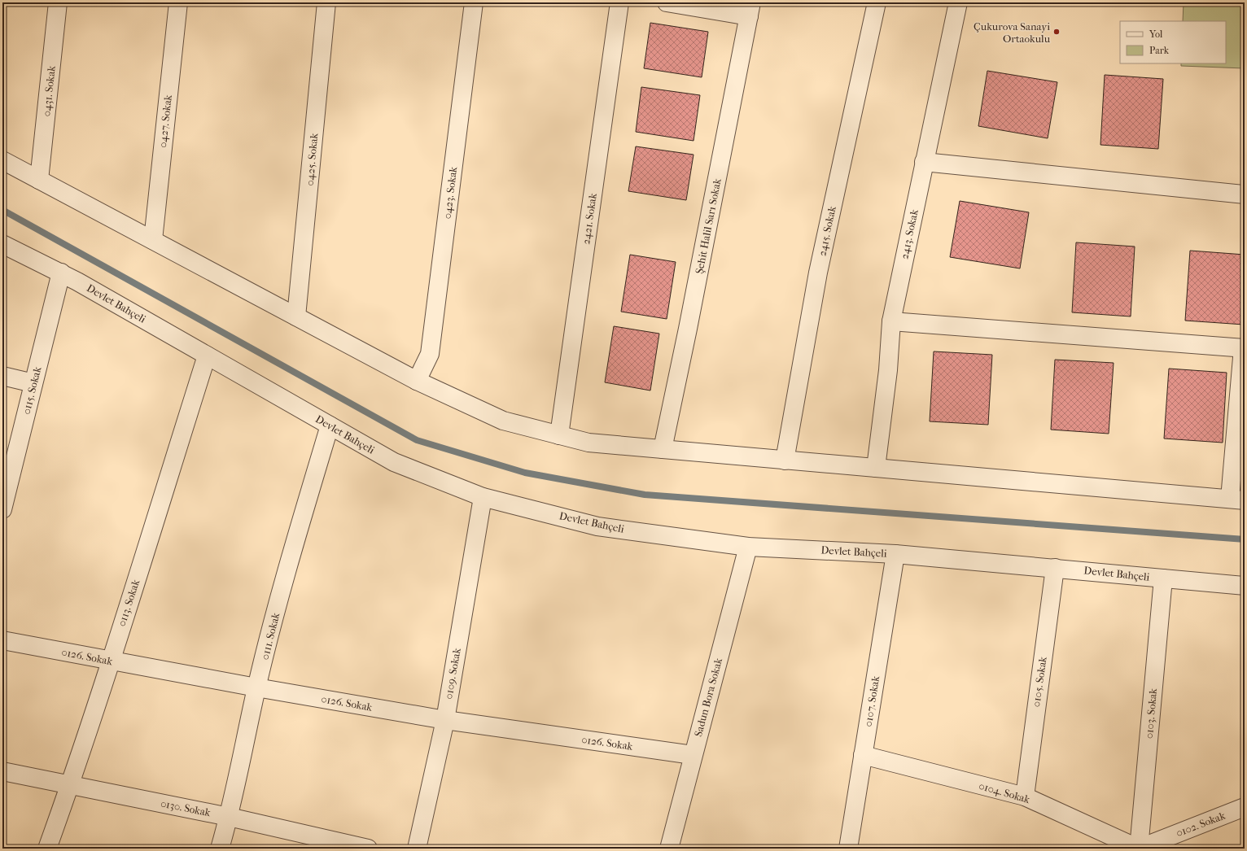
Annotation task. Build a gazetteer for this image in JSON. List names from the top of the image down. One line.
{"streets":{"street":["0431. Sokak","0427. Sokak","0425. Sokak","0423. Sokak","2421. Sokak","Şehit Halil Sarı Sokak","2415. Sokak","2413. Sokak","Devlet Bahçeli","0115. Sokak","0113. Sokak","0111. Sokak","0126. Sokak","0109. Sokak","0105. Sokak","Sadun Bora Sokak","0107. Sokak","0103. Sokak","0104. Sokak","0130. Sokak","0102. Sokak"]},"crossings":[["Devlet Bahçeli","0115. Sokak"],["Devlet Bahçeli","0113. Sokak"],["Devlet Bahçeli","0111. Sokak"],["Devlet Bahçeli","0109. Sokak"],["Devlet Bahçeli","0105. Sokak"],["Devlet Bahçeli","Sadun Bora Sokak"],["Devlet Bahçeli","0107. Sokak"],["Devlet Bahçeli","0103. Sokak"],["0113. Sokak","0126. Sokak"],["0113. Sokak","0130. Sokak"],["0111. Sokak","0126. Sokak"],["0111. Sokak","0130. Sokak"],["0126. Sokak","0109. Sokak"],["0126. Sokak","Sadun Bora Sokak"],["0105. Sokak","0104. Sokak"],["0107. Sokak","0104. Sokak"],["0103. Sokak","0104. Sokak"],["0103. Sokak","0102. Sokak"],["0104. Sokak","0102. Sokak"]],"places":["Çukurova Sanayi Ortaokulu"],"legend":["Yol","Park"]}
